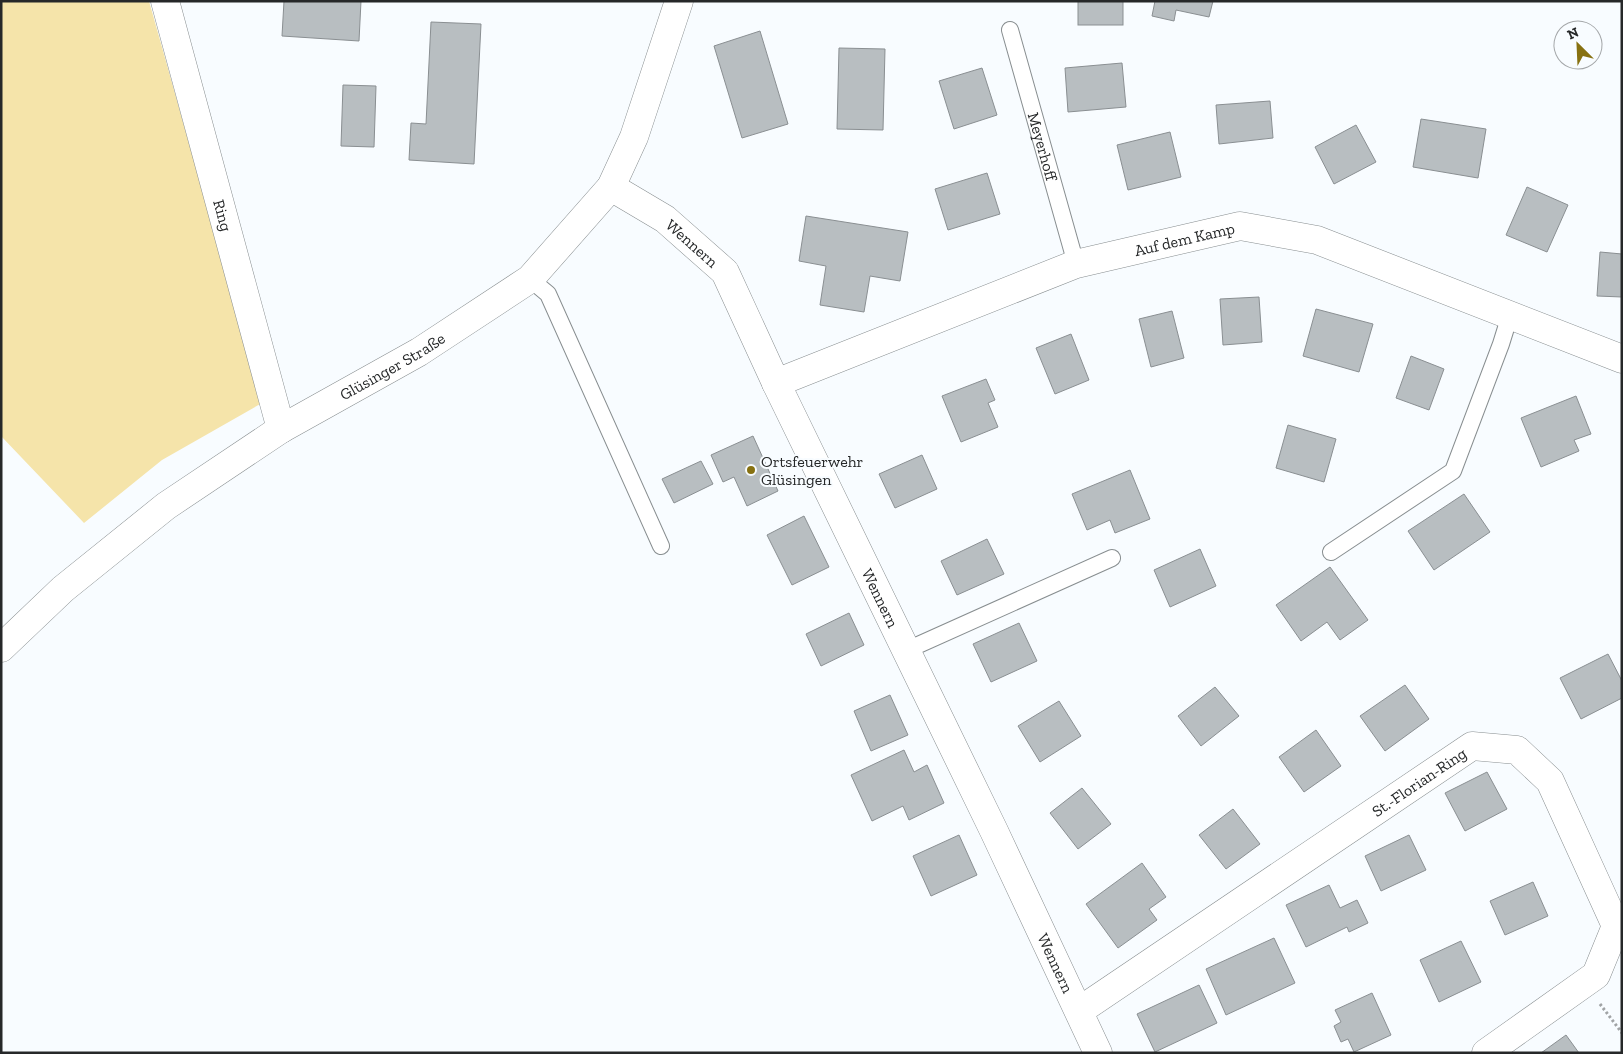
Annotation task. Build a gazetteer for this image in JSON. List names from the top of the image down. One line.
{"streets":{"street":["Ring","Auf dem Kamp","Wennern","Glüsinger Straße","St.-Florian-Ring"],"lane":["Meyerhoff"]},"crossings":[["Meyerhoff","Auf dem Kamp"],["Ring","Glüsinger Straße"],["Auf dem Kamp","Wennern"],["Wennern","Glüsinger Straße"],["Wennern","St.-Florian-Ring"]],"places":["Ortsfeuerwehr Glüsingen"],"north":"top left"}
